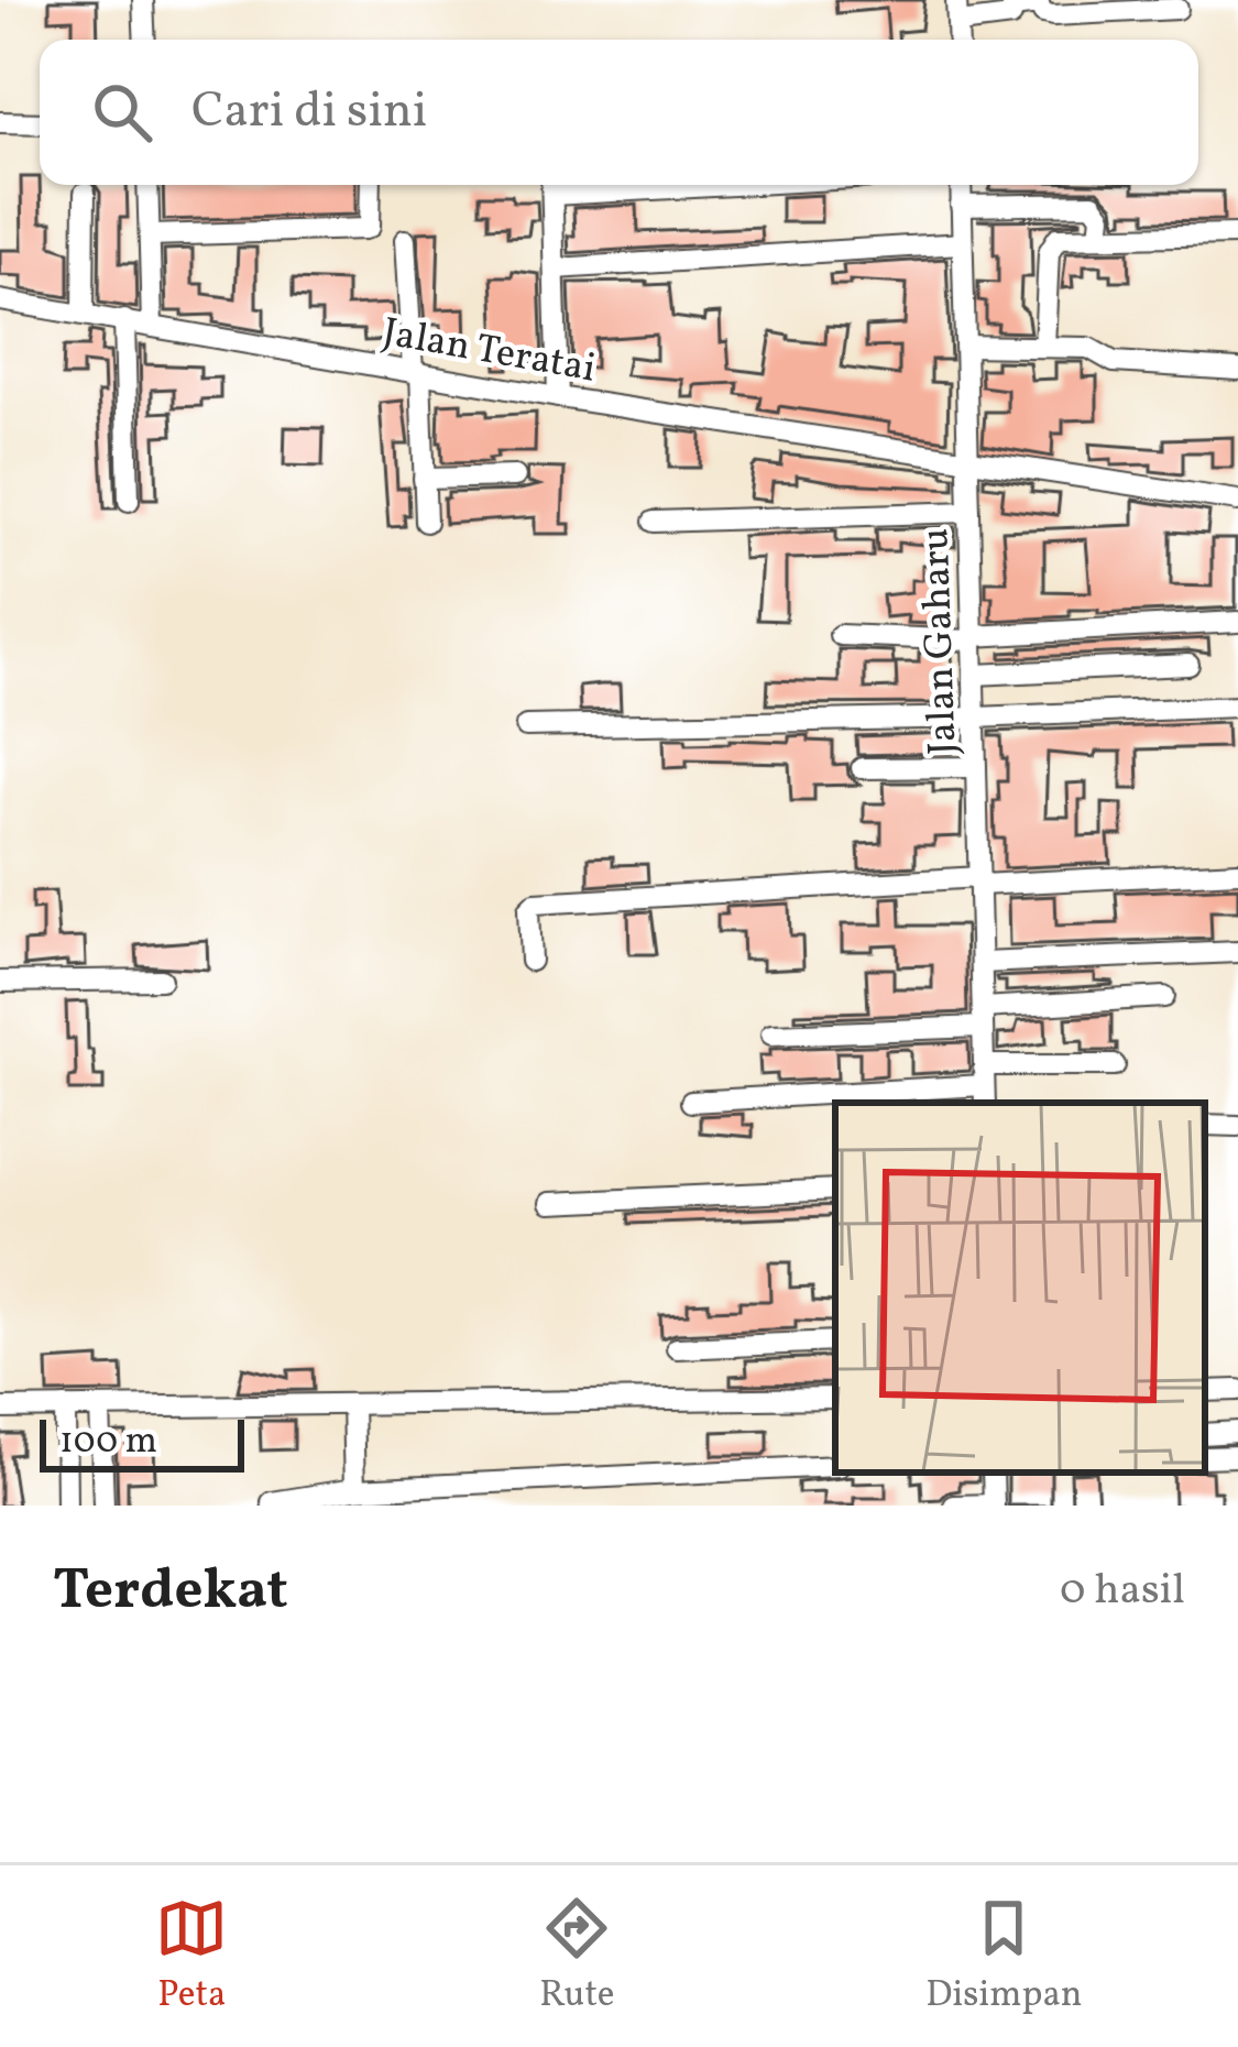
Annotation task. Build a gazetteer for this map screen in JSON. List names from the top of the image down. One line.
{"streets":{"street":["Jalan Teratai","Jalan Gaharu"]},"crossings":[["Jalan Teratai","Jalan Gaharu"]],"scale_bar":"100 m","page":{"search":"Cari di sini","scale":"100 m","heading":["Terdekat","0 hasil"],"nav":["Peta","Rute","Disimpan"]}}
